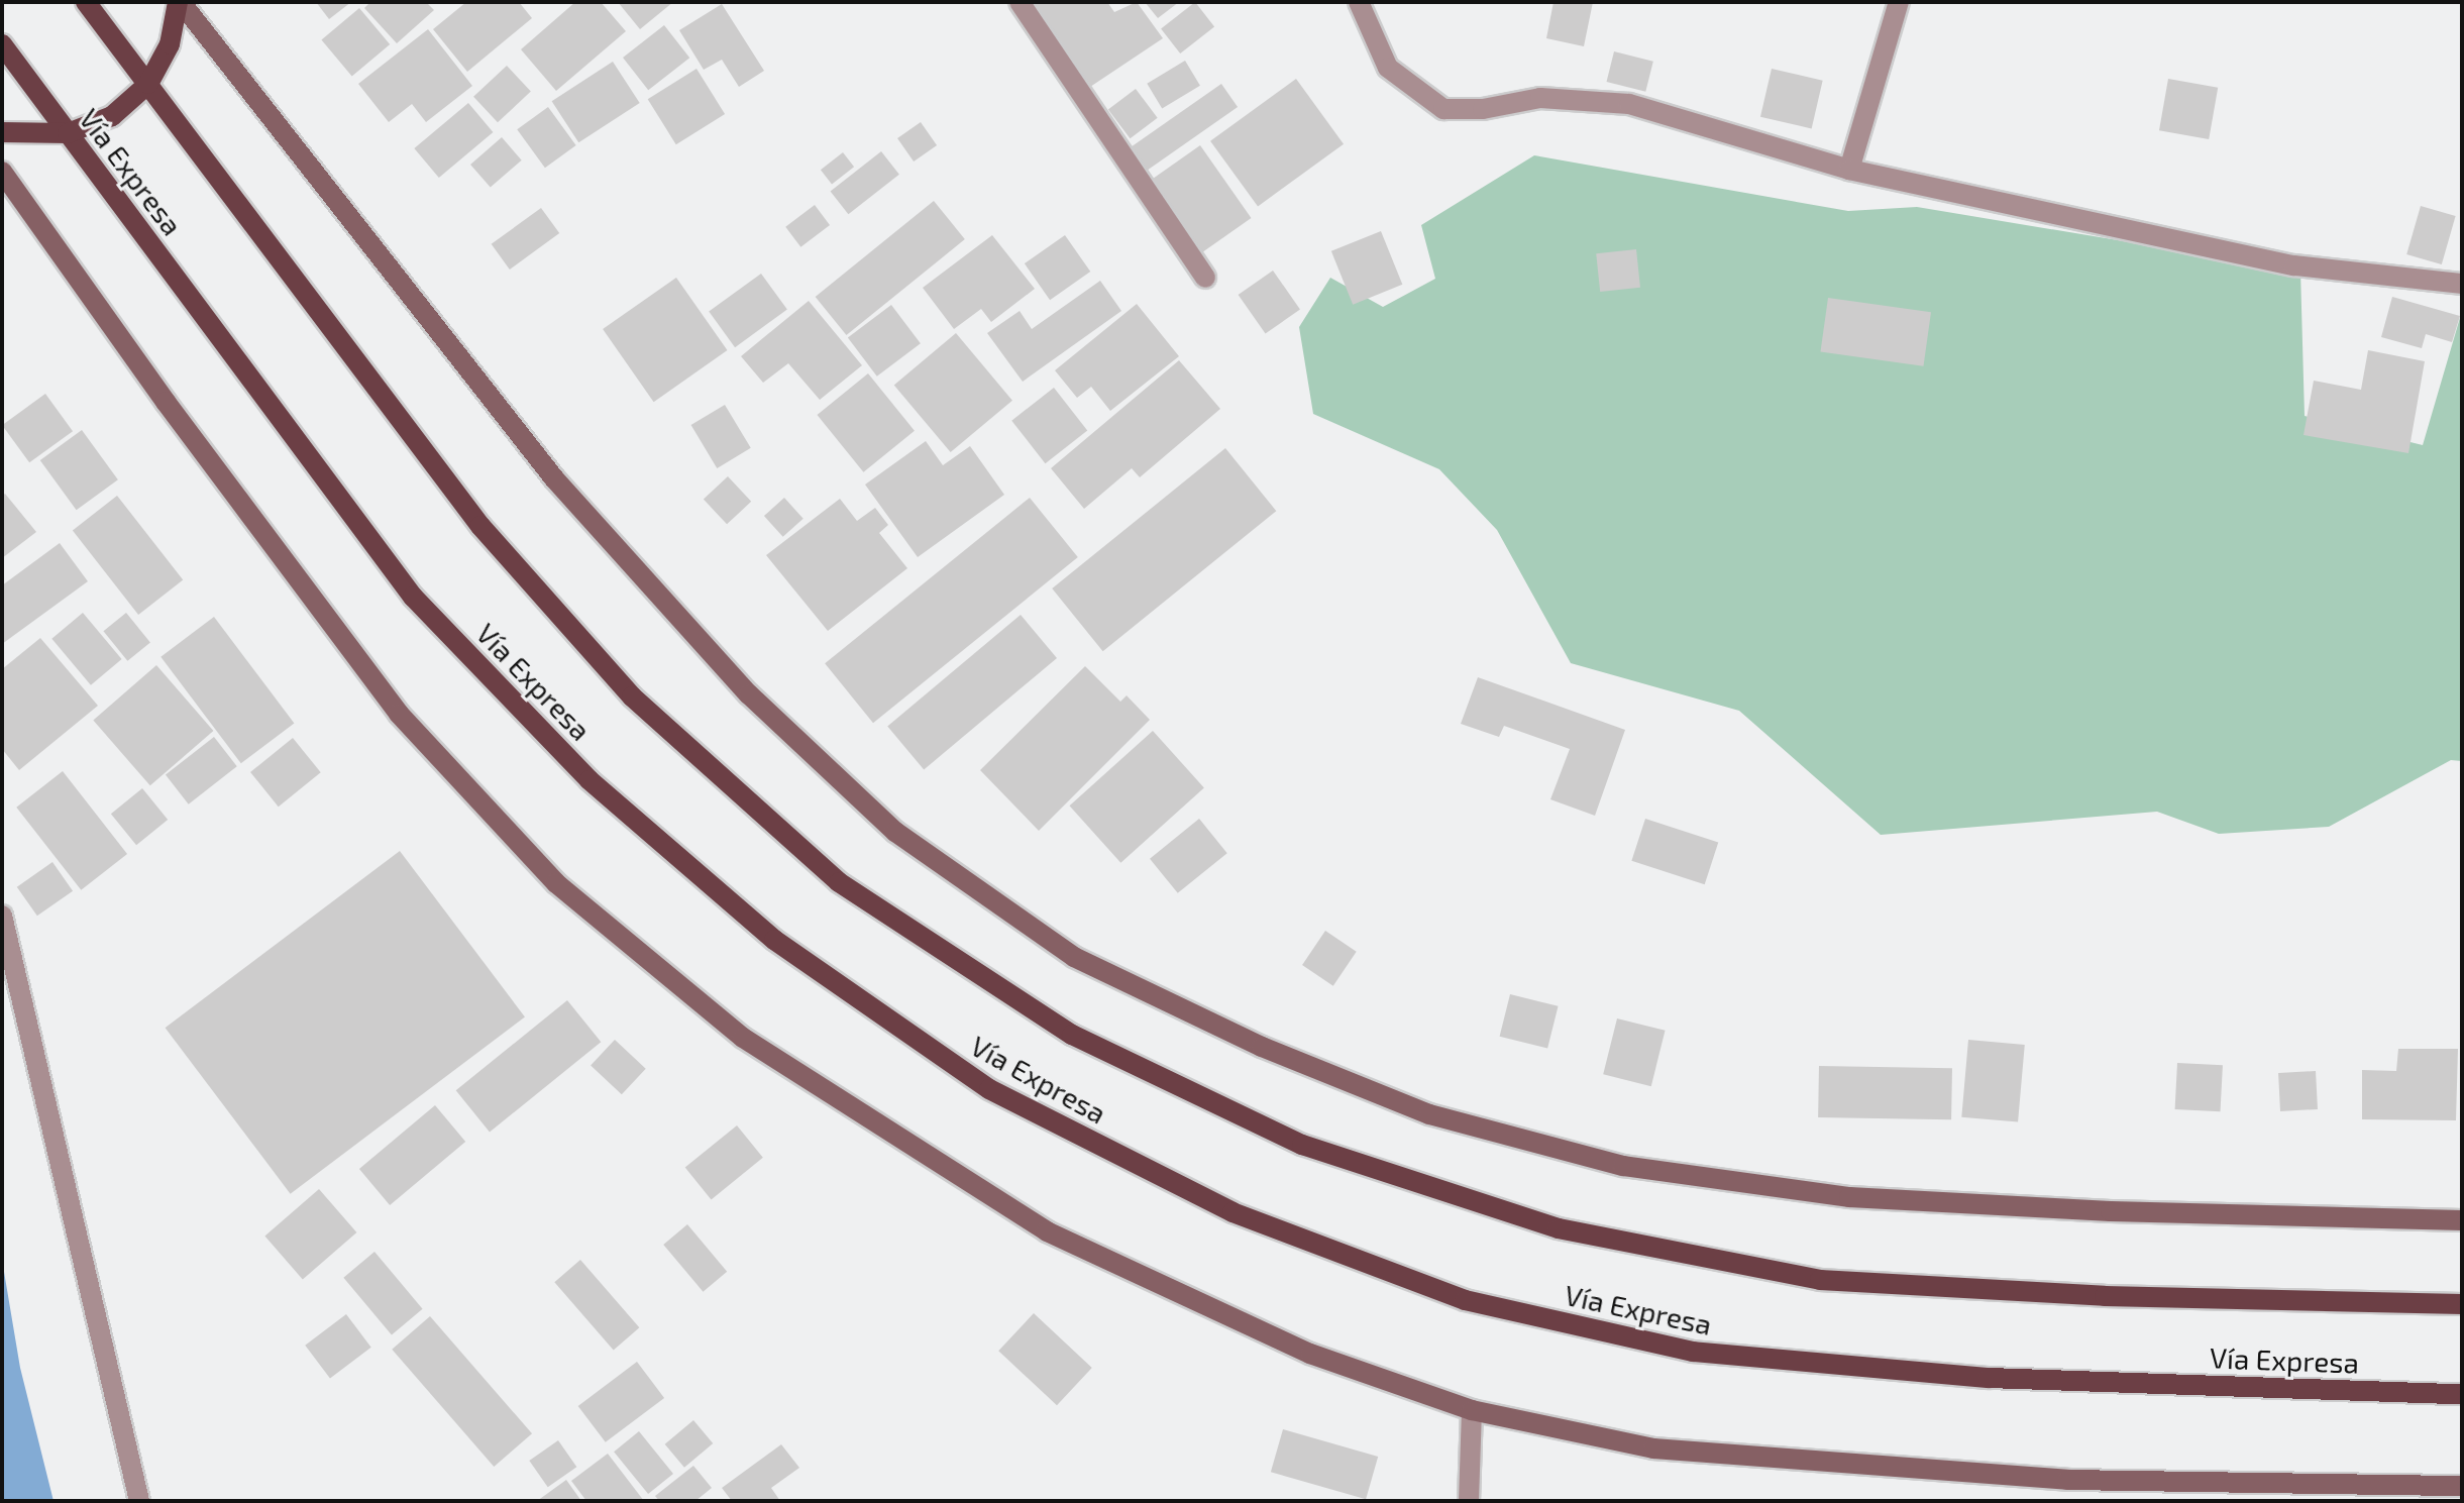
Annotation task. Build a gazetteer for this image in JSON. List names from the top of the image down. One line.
{"streets":{"main road":["Vía Expresa"]}}
